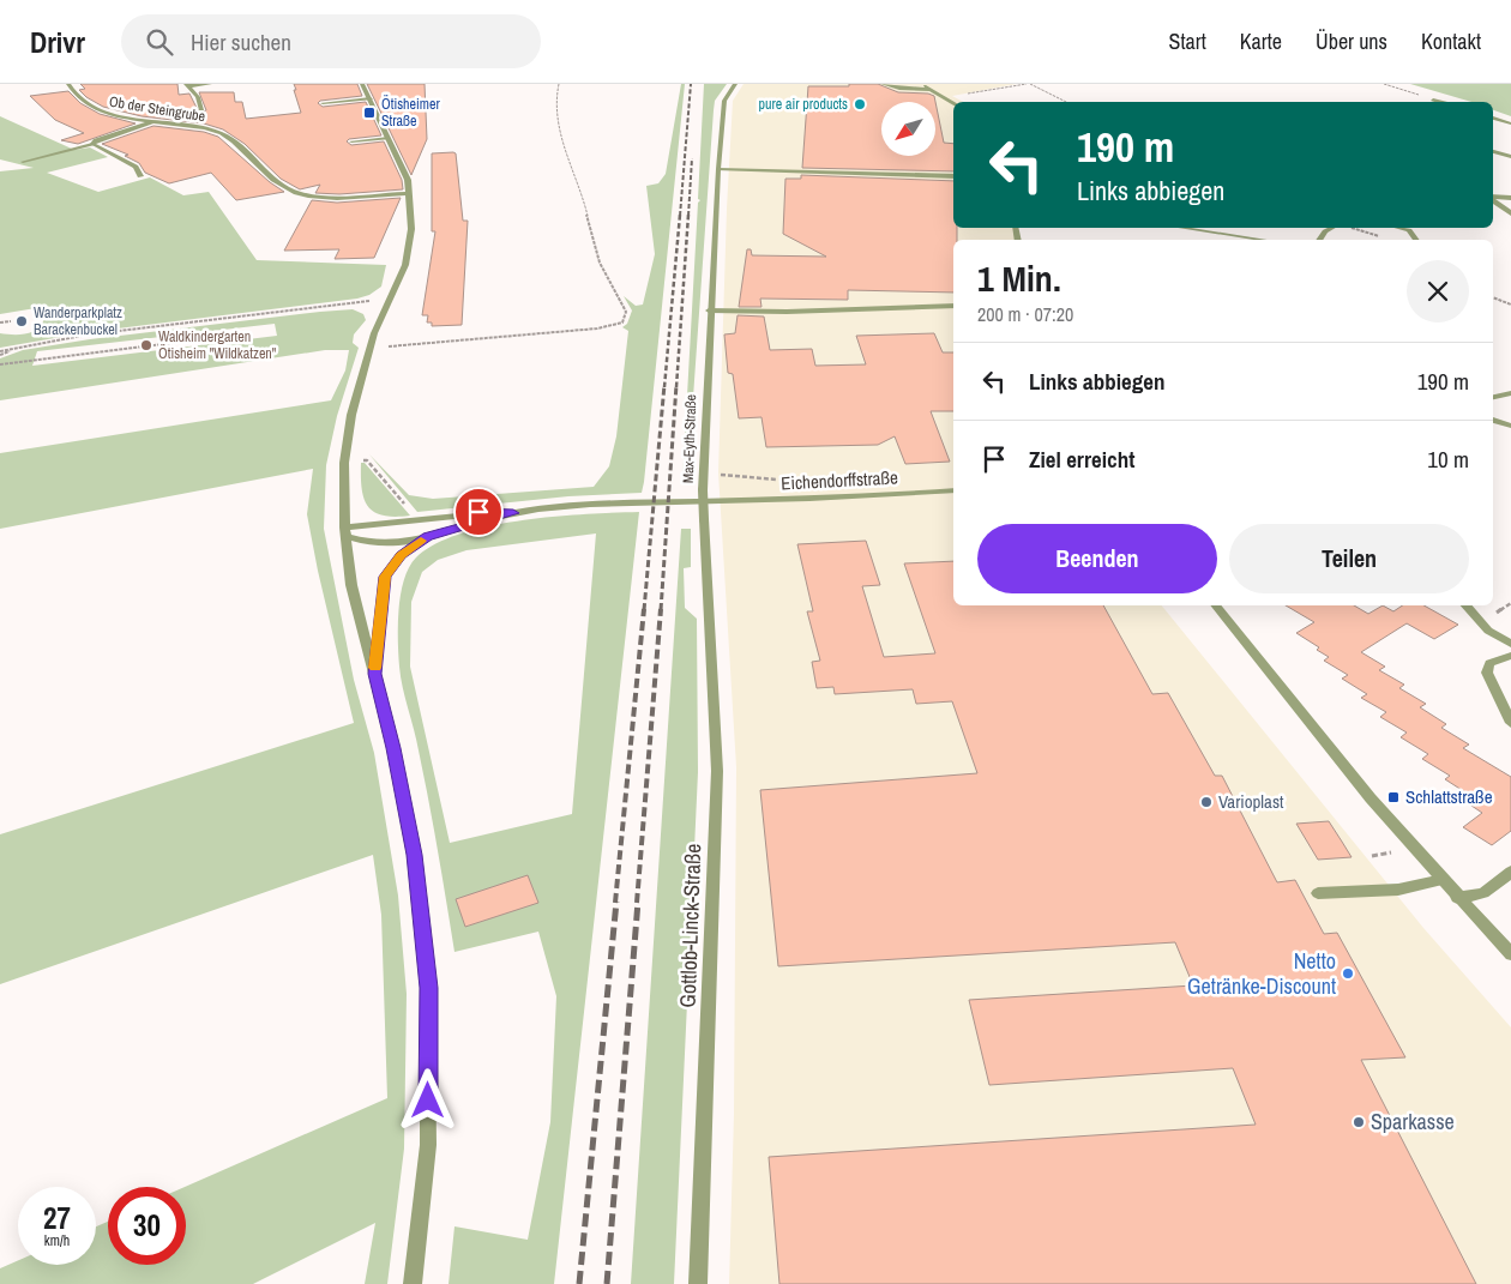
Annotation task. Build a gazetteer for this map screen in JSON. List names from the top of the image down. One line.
{"streets":{"street":["Ob der Steingrube","Max-Eyth-Straße","Eichendorffstraße","Gottlob-Linck-Straße"]},"crossings":[["Max-Eyth-Straße","Gottlob-Linck-Straße"]],"places":{"other":["pure air products","Wanderparkplatz Barackenbuckel","Waldkindergarten Ötisheim \"Wildkatzen\"","Varioplast","Netto Getränke-Discount","Sparkasse"],"transit":["Ötisheimer Straße","Schlattstraße"]},"north":"bottom left","page":{"header":"Drivr","search":"Hier suchen","nav":["Start","Karte","Über uns","Kontakt"],"turn":["190 m","Links abbiegen"],"heading":["1 Min.","200 m · 07:20"],"list":[{"name":"Links abbiegen","value":"190 m"},{"name":"Ziel erreicht","value":"10 m"}],"buttons":["Beenden","Teilen"],"speed":"27 km/h","limit":"30"}}
